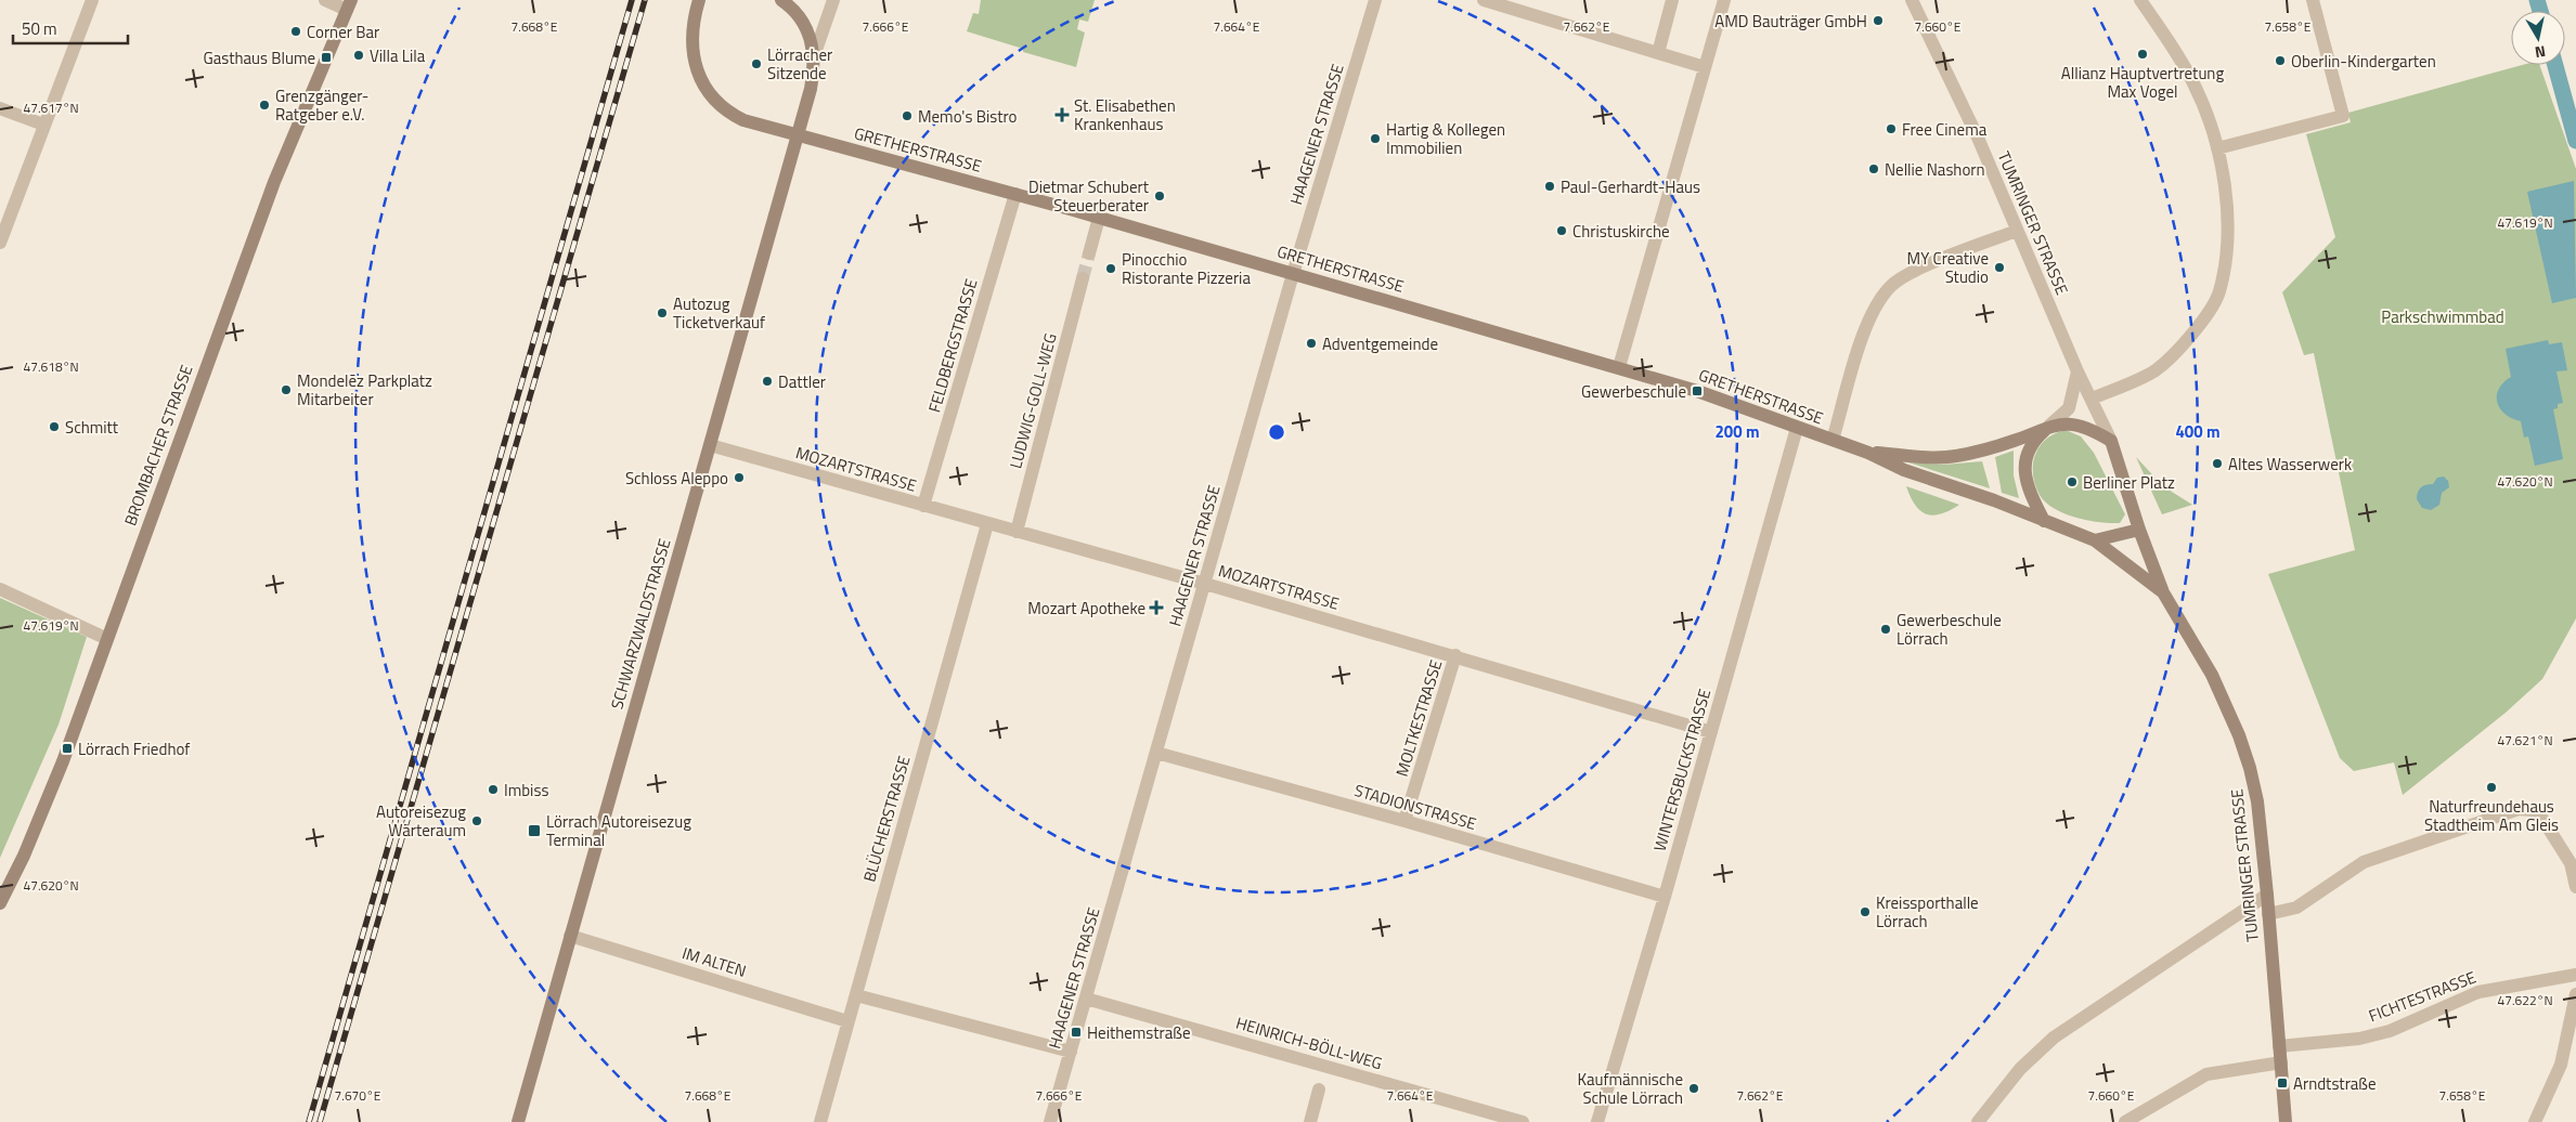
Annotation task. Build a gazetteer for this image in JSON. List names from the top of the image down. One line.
{"streets":{"main road":["GRETHERSTRASSE","TUMRINGER STRASSE","BROMBACHER STRASSE","SCHWARZWALDSTRASSE"],"street":["HAAGENER STRASSE","FELDBERGSTRASSE","LUDWIG-GOLL-WEG","MOZARTSTRASSE","MOLTKESTRASSE","WINTERSBUCKSTRASSE","STADIONSTRASSE","BLÜCHERSTRASSE","IM ALTEN","FICHTESTRASSE","HEINRICH-BÖLL-WEG"]},"crossings":[["HAAGENER STRASSE","GRETHERSTRASSE"],["HAAGENER STRASSE","MOZARTSTRASSE"],["HAAGENER STRASSE","STADIONSTRASSE"],["HAAGENER STRASSE","HEINRICH-BÖLL-WEG"],["GRETHERSTRASSE","TUMRINGER STRASSE"],["GRETHERSTRASSE","FELDBERGSTRASSE"],["GRETHERSTRASSE","SCHWARZWALDSTRASSE"],["GRETHERSTRASSE","WINTERSBUCKSTRASSE"],["TUMRINGER STRASSE","FICHTESTRASSE"],["FELDBERGSTRASSE","MOZARTSTRASSE"],["LUDWIG-GOLL-WEG","MOZARTSTRASSE"],["MOZARTSTRASSE","SCHWARZWALDSTRASSE"],["MOZARTSTRASSE","MOLTKESTRASSE"],["MOZARTSTRASSE","WINTERSBUCKSTRASSE"],["MOZARTSTRASSE","BLÜCHERSTRASSE"],["SCHWARZWALDSTRASSE","IM ALTEN"],["MOLTKESTRASSE","STADIONSTRASSE"],["WINTERSBUCKSTRASSE","STADIONSTRASSE"],["BLÜCHERSTRASSE","IM ALTEN"]],"parks":["Parkschwimmbad"],"places":{"other":["AMD Bauträger GmbH","Corner Bar","Allianz Hauptvertretung Max Vogel","Villa Lila","Oberlin-Kindergarten","Lörracher Sitzende","Grenzgänger- Ratgeber e.V.","Memo's Bistro","Free Cinema","Hartig & Kollegen Immobilien","Nellie Nashorn","Paul-Gerhardt-Haus","Dietmar Schubert Steuerberater","Christuskirche","MY Creative Studio","Pinocchio Ristorante Pizzeria","Autozug Ticketverkauf","Adventgemeinde","Dattler","Mondelēz Parkplatz Mitarbeiter","Schmitt","Altes Wasserwerk","Schloss Aleppo","Berliner Platz","Gewerbeschule Lörrach","Naturfreundehaus Stadtheim Am Gleis","Imbiss","Autoreisezug Warteraum","Kreissporthalle Lörrach","Kaufmännische Schule Lörrach"],"transit":["Gasthaus Blume","Gewerbeschule","Lörrach Friedhof","Lörrach Autoreisezug Terminal","Heithemstraße","Arndtstraße"],"health":["St. Elisabethen Krankenhaus","Mozart Apotheke"]},"scale_bar":"50 m","north":"bottom","coordinates":["7.662°E","7.660°E","7.668°E","7.666°E","7.664°E","7.658°E","47.617°N","47.619°N","47.618°N","47.620°N","47.621°N","47.622°N","7.670°E"],"rings":["200 m","400 m"]}
